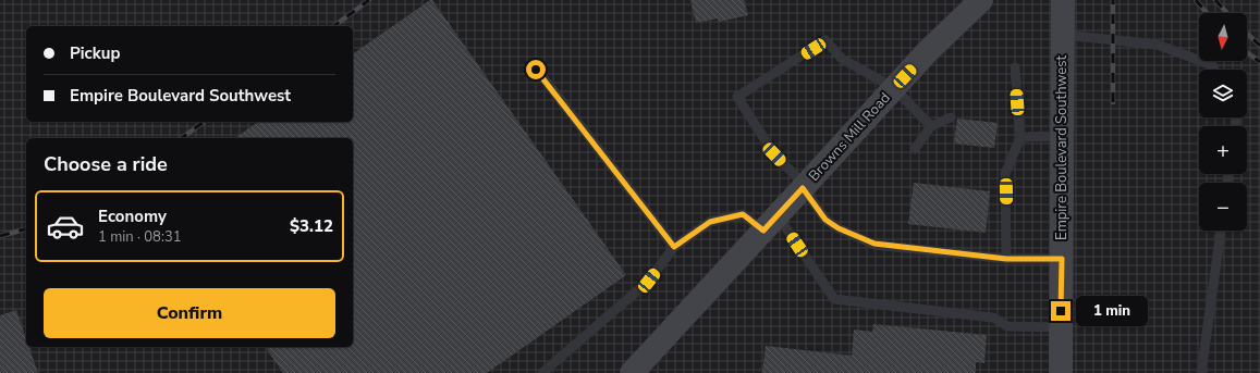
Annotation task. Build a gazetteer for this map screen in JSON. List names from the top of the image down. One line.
{"streets":{"street":["Browns Mill Road","Empire Boulevard Southwest"]},"north":"bottom","page":{"map_buttons":["+","−"],"banner":["Pickup","Empire Boulevard Southwest"],"heading":"Choose a ride","list":[{"name":"Economy","note":"1 min · 08:31","value":"$3.12"}],"buttons":"Confirm","bubble":"1 min"}}
